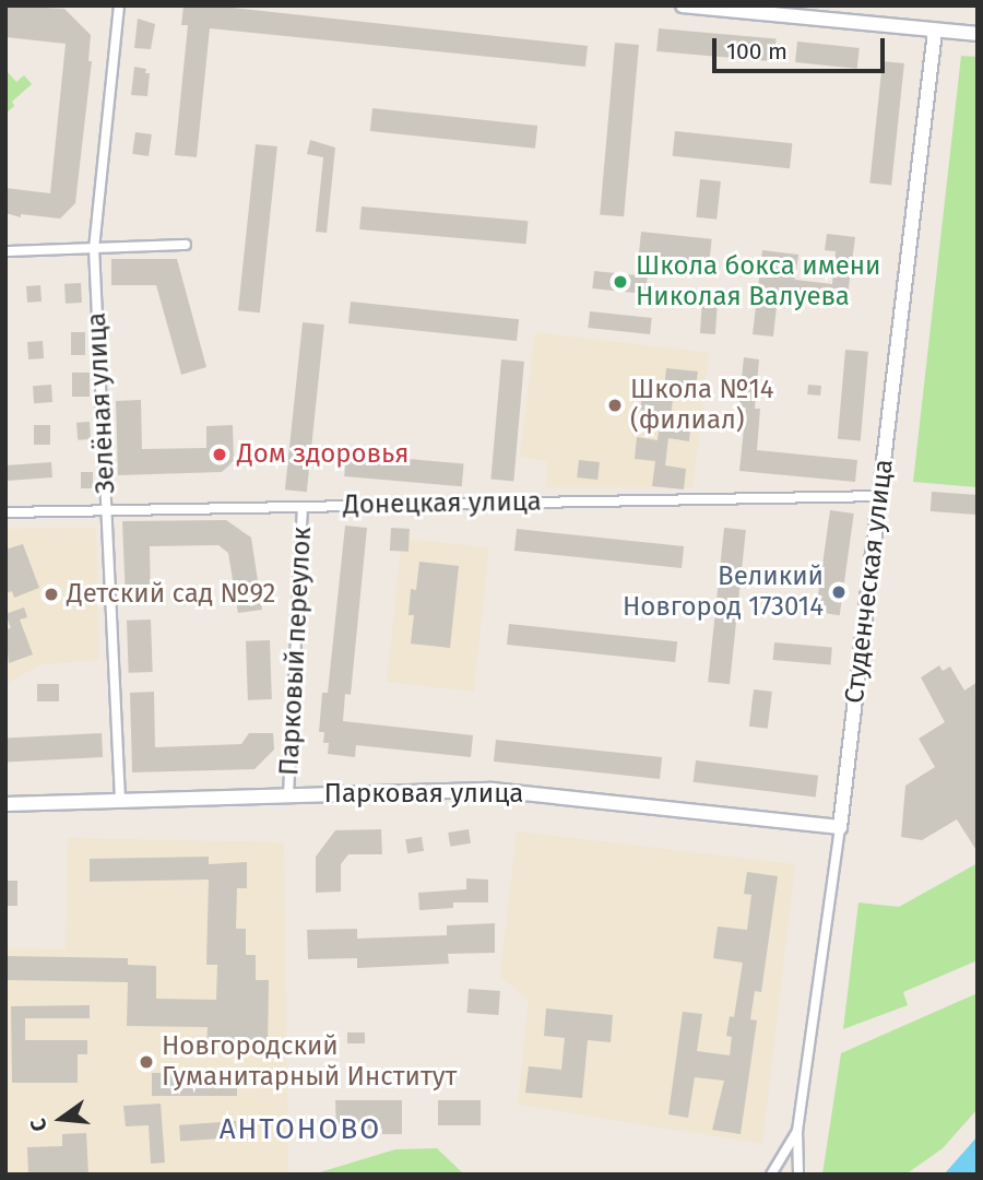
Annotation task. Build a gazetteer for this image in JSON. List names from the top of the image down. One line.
{"streets":{"street":["Зелёная улица","Донецкая улица","Студенческая улица","Парковый переулок","Парковая улица"]},"crossings":[["Зелёная улица","Донецкая улица"],["Зелёная улица","Парковая улица"],["Донецкая улица","Студенческая улица"],["Донецкая улица","Парковый переулок"],["Студенческая улица","Парковая улица"],["Парковый переулок","Парковая улица"]],"districts":["АНТОНОВО"],"places":["Школа бокса имени Николая Валуева","Школа №14 (филиал)","Дом здоровья","Великий Новгород 173014","Детский сад №92","Новгородский Гуманитарный Институт"],"scale_bar":"100 m","north":"left"}
